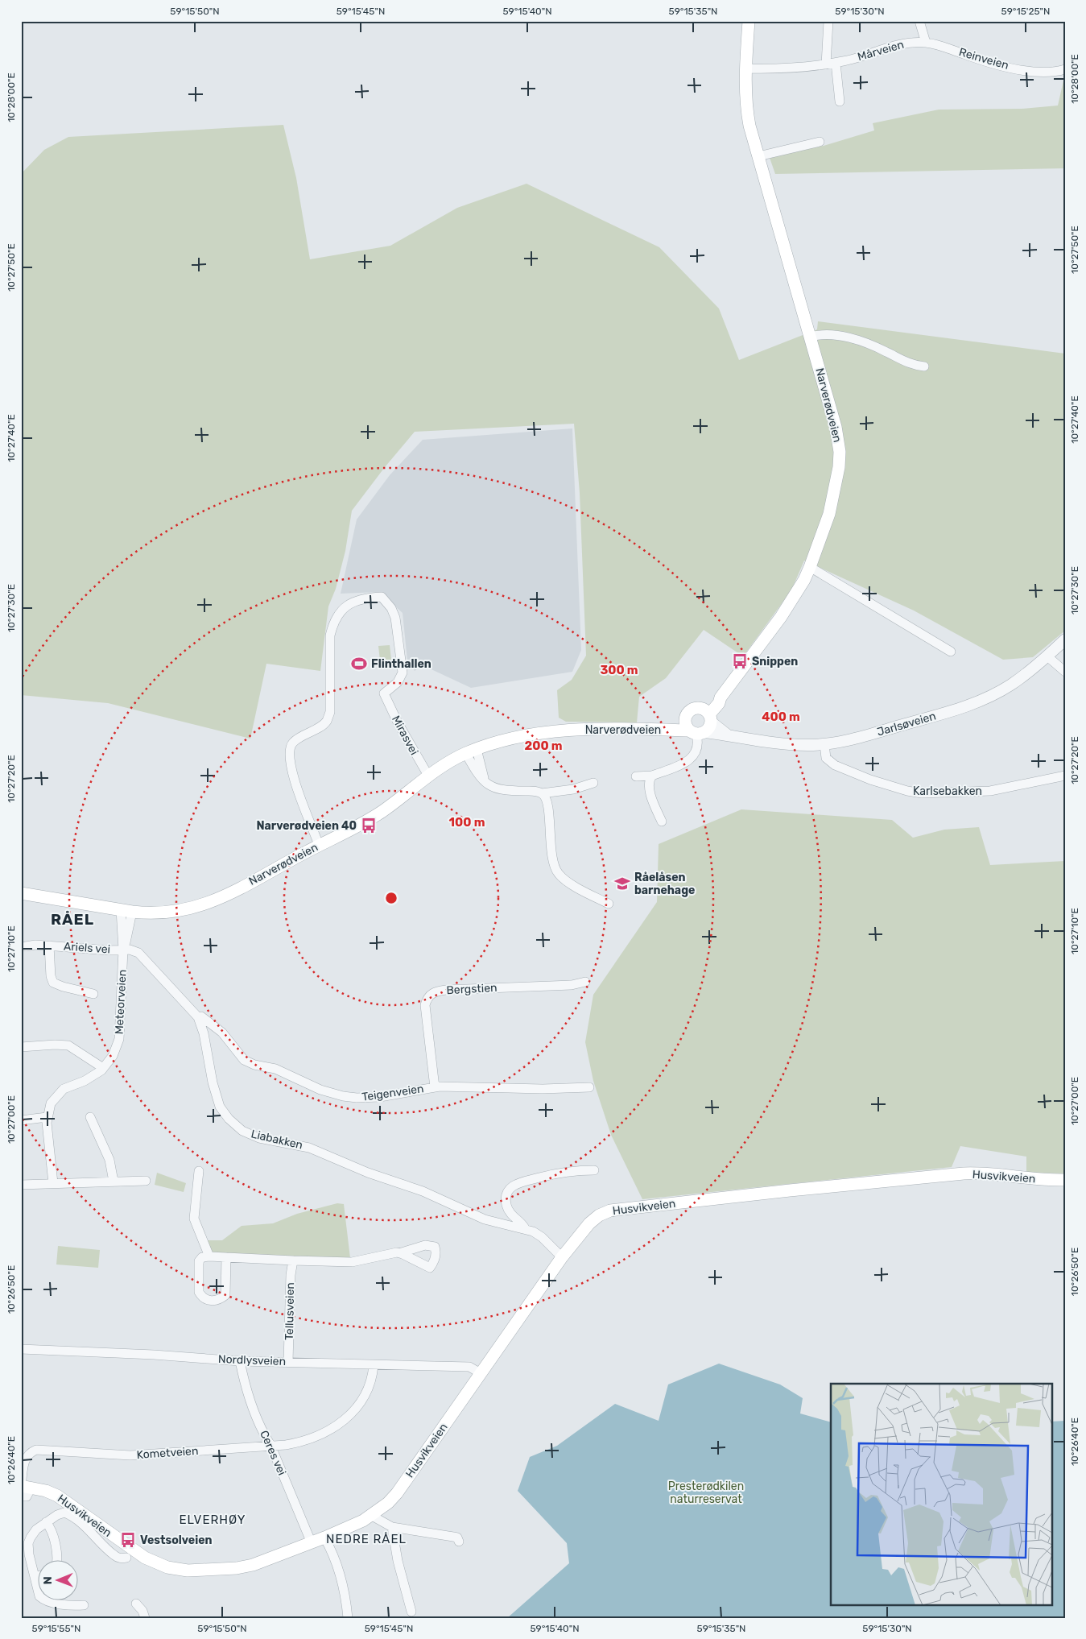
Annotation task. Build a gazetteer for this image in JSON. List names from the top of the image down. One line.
{"streets":{"main road":["Narverødveien","Husvikveien"],"street":["Mårveien","Reinveien","Jarlsøveien","Mirasvei","Karlsebakken","Ariels vei","Bergstien","Meteorveien","Teigenveien","Liabakken","Tellusveien","Nordlysveien","Kometveien","Ceres vei"]},"crossings":[["Mårveien","Reinveien"],["Mårveien","Narverødveien"],["Narverødveien","Jarlsøveien"],["Narverødveien","Mirasvei"],["Jarlsøveien","Karlsebakken"],["Ariels vei","Meteorveien"],["Ariels vei","Liabakken"],["Bergstien","Teigenveien"],["Meteorveien","Liabakken"],["Teigenveien","Liabakken"],["Liabakken","Husvikveien"],["Husvikveien","Nordlysveien"],["Husvikveien","Kometveien"],["Husvikveien","Ceres vei"],["Tellusveien","Nordlysveien"],["Nordlysveien","Kometveien"],["Nordlysveien","Ceres vei"],["Kometveien","Ceres vei"]],"districts":["RÅEL","ELVERHØY","NEDRE RÅEL"],"parks":["Presterødkilen naturreservat"],"places":{"bus stop":["Snippen","Narverødveien 40","Vestsolveien"],"sports":["Flinthallen"],"school or university":["Råelåsen barnehage"]},"north":"left","coordinates":["59°15'50\"N","59°15'45\"N","59°15'40\"N","59°15'35\"N","59°15'30\"N","59°15'25\"N","10°28'00\"E","10°27'50\"E","10°27'40\"E","10°27'30\"E","10°27'20\"E","10°27'10\"E","10°27'00\"E","10°26'50\"E","10°26'40\"E","59°15'55\"N"],"rings":["300 m","400 m","200 m","100 m"]}
